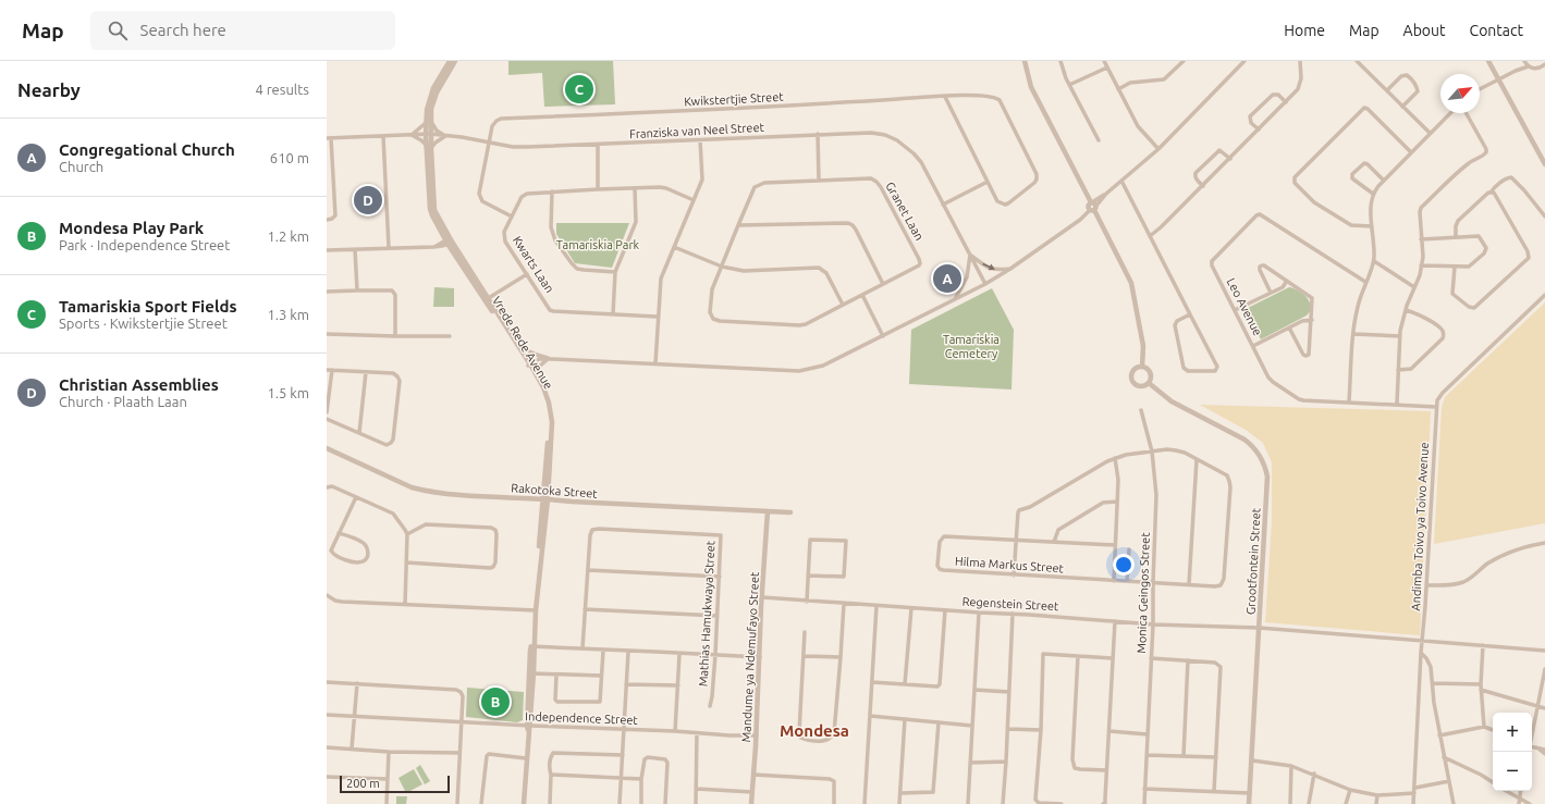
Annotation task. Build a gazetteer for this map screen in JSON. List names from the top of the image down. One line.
{"streets":{"street":["Kwikstertjie Street","Franziska van Neel Street","Granet Laan","Kwarts Laan","Leo Avenue","Vrede Rede Avenue","Rakotoka Street","Andimba Toivo ya Toivo Avenue","Grootfontein Street","Hilma Markus Street","Monica Geingos Street","Regenstein Street","Mathias Hamukwaya Street","Mandume ya Ndemufayo Street","Independence Street"]},"crossings":[["Kwikstertjie Street","Franziska van Neel Street"],["Kwikstertjie Street","Kwarts Laan"],["Franziska van Neel Street","Vrede Rede Avenue"],["Leo Avenue","Andimba Toivo ya Toivo Avenue"],["Vrede Rede Avenue","Rakotoka Street"],["Vrede Rede Avenue","Independence Street"],["Rakotoka Street","Mandume ya Ndemufayo Street"],["Andimba Toivo ya Toivo Avenue","Regenstein Street"],["Grootfontein Street","Regenstein Street"],["Hilma Markus Street","Monica Geingos Street"],["Monica Geingos Street","Regenstein Street"],["Regenstein Street","Mandume ya Ndemufayo Street"],["Mandume ya Ndemufayo Street","Independence Street"]],"districts":["Mondesa"],"parks":["Tamariskia Park","Tamariskia Cemetery"],"scale_bar":"200 m","north":"top right","page":{"header":"Map","search":"Search here","nav":["Home","Map","About","Contact"],"heading":["Nearby","4 results"],"pins":["C","D","A","B"],"list":[{"mark":"A","name":"Congregational Church","note":"Church","value":"610 m"},{"mark":"B","name":"Mondesa Play Park","note":"Park · Independence Street","value":"1.2 km"},{"mark":"C","name":"Tamariskia Sport Fields","note":"Sports · Kwikstertjie Street","value":"1.3 km"},{"mark":"D","name":"Christian Assemblies","note":"Church · Plaath Laan","value":"1.5 km"}],"map_buttons":["+","−"],"scale":"200 m"}}
